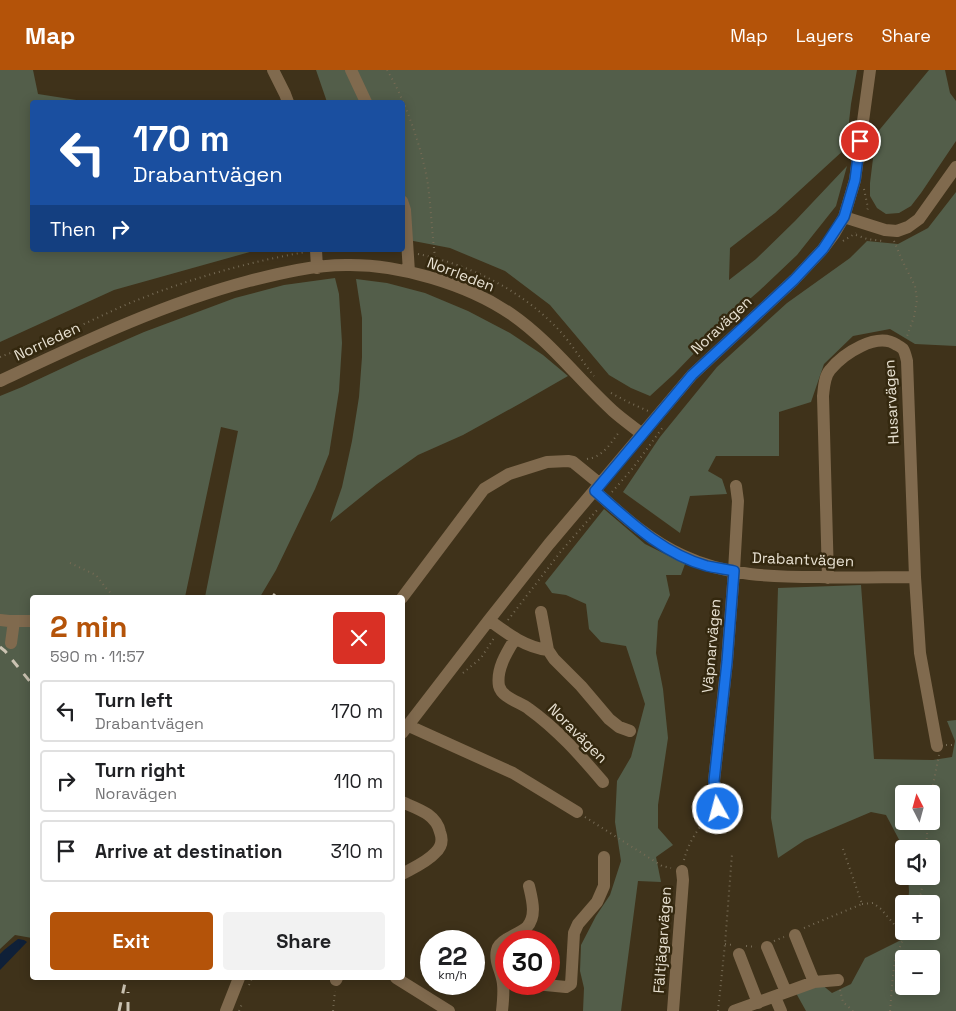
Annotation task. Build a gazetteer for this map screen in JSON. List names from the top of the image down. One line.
{"streets":{"street":["Norrleden","Noravägen","Husarvägen","Drabantvägen","Väpnarvägen","Fältjägarvägen"]},"crossings":[["Norrleden","Noravägen"],["Noravägen","Drabantvägen"],["Husarvägen","Drabantvägen"],["Drabantvägen","Väpnarvägen"]],"north":"top","page":{"header":"Map","nav":["Map","Layers","Share"],"turn":["170 m","Drabantvägen"],"then":"Then","heading":["2 min","590 m · 11:57"],"list":[{"name":"Turn left","note":"Drabantvägen","value":"170 m"},{"name":"Turn right","note":"Noravägen","value":"110 m"},{"name":"Arrive at destination","value":"310 m"}],"map_buttons":["+","−"],"buttons":["Exit","Share"],"speed":"22 km/h","limit":"30"}}
